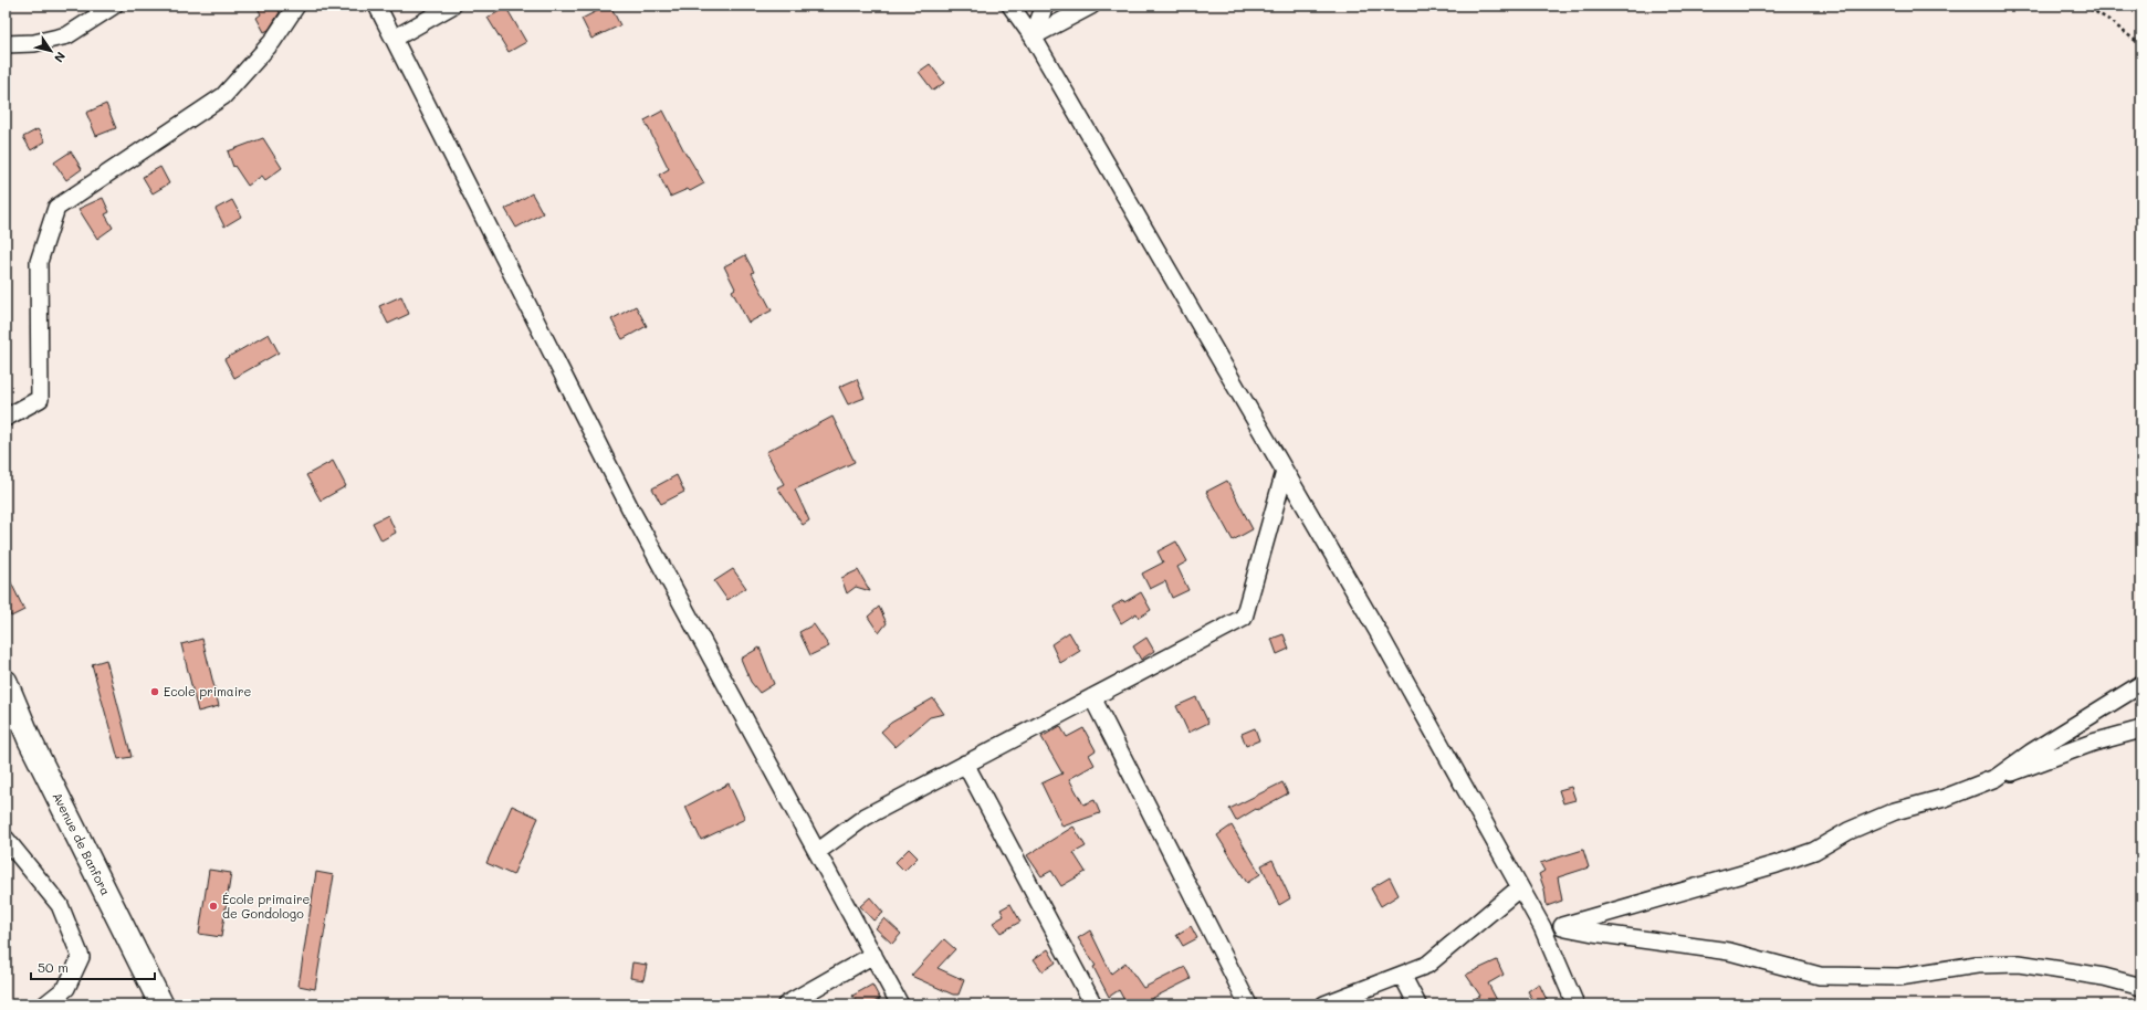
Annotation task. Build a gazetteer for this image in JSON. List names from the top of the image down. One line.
{"streets":{"main road":["Avenue de Banfora"]},"places":["Ecole primaire","École primaire de Gondologo"],"scale_bar":"50 m","north":"bottom right"}
